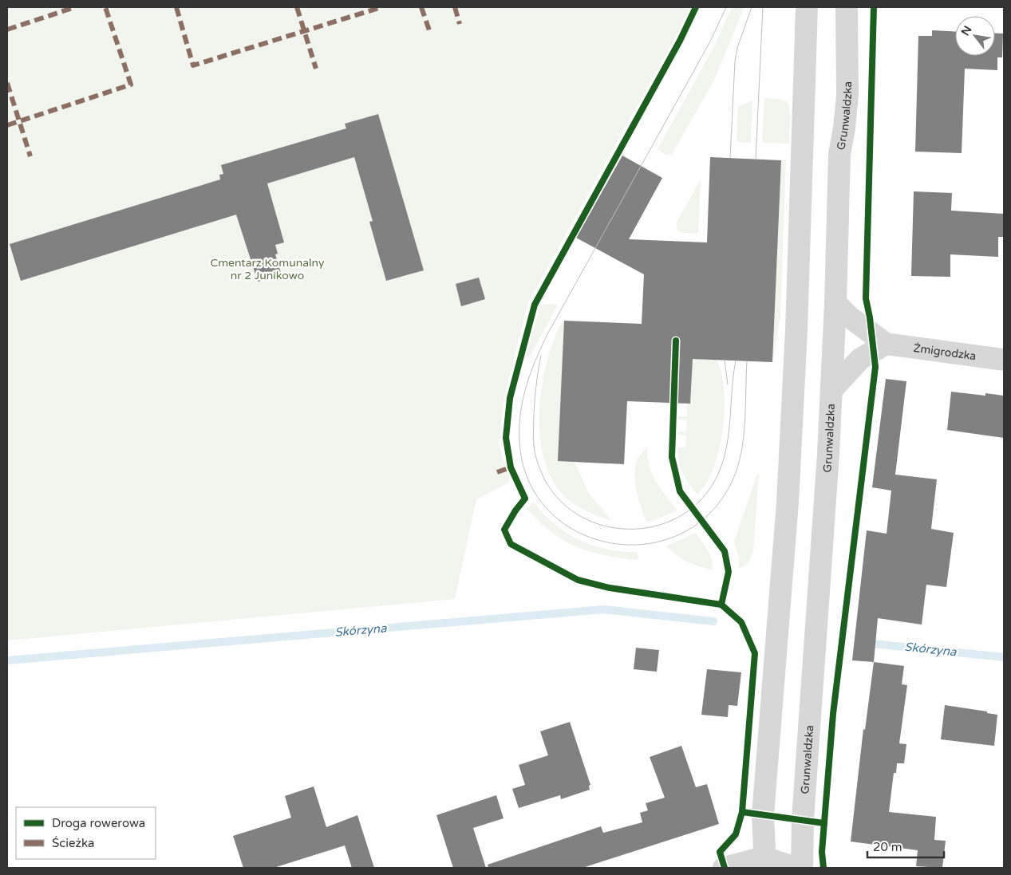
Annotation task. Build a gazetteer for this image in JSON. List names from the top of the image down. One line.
{"streets":{"street":["Grunwaldzka","Żmigrodzka"]},"crossings":[["Grunwaldzka","Żmigrodzka"]],"water":["Skórzyna"],"parks":["Cmentarz Komunalny nr 2 Junikowo"],"legend":["Droga rowerowa","Ścieżka"],"scale_bar":"20 m","north":"top left"}
